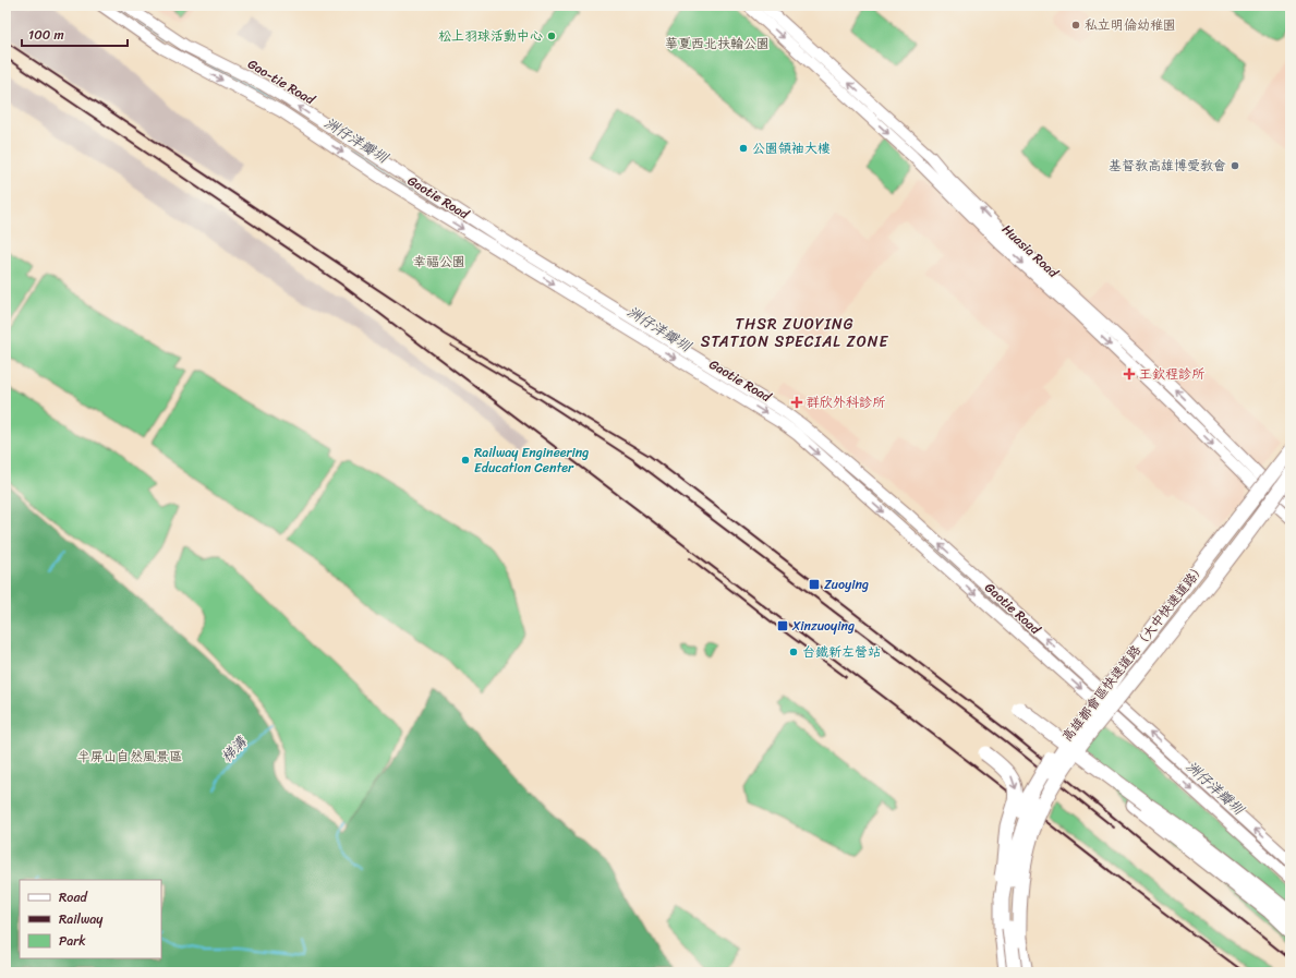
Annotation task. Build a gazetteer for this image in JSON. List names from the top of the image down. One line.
{"streets":{"highway":["高雄都會區快速道路（大中快速道路）"],"street":["Gaotie Road","Huasia Road"]},"districts":["THSR ZUOYING STATION SPECIAL ZONE"],"water":["洲仔洋瓣圳","梯溝"],"parks":["華夏西北扶輪公園","幸福公園","半屏山自然風景區"],"places":{"other":["私立明倫幼稚園","松上羽球活動中心","公園領袖大樓","基督教高雄博愛教會","Railway Engineering Education Center","台鐵新左營站"],"health":["王欽程診所","群欣外科診所"],"transit":["Zuoying","Xinzuoying"]},"legend":["Road","Railway","Park"],"scale_bar":"100 m"}
